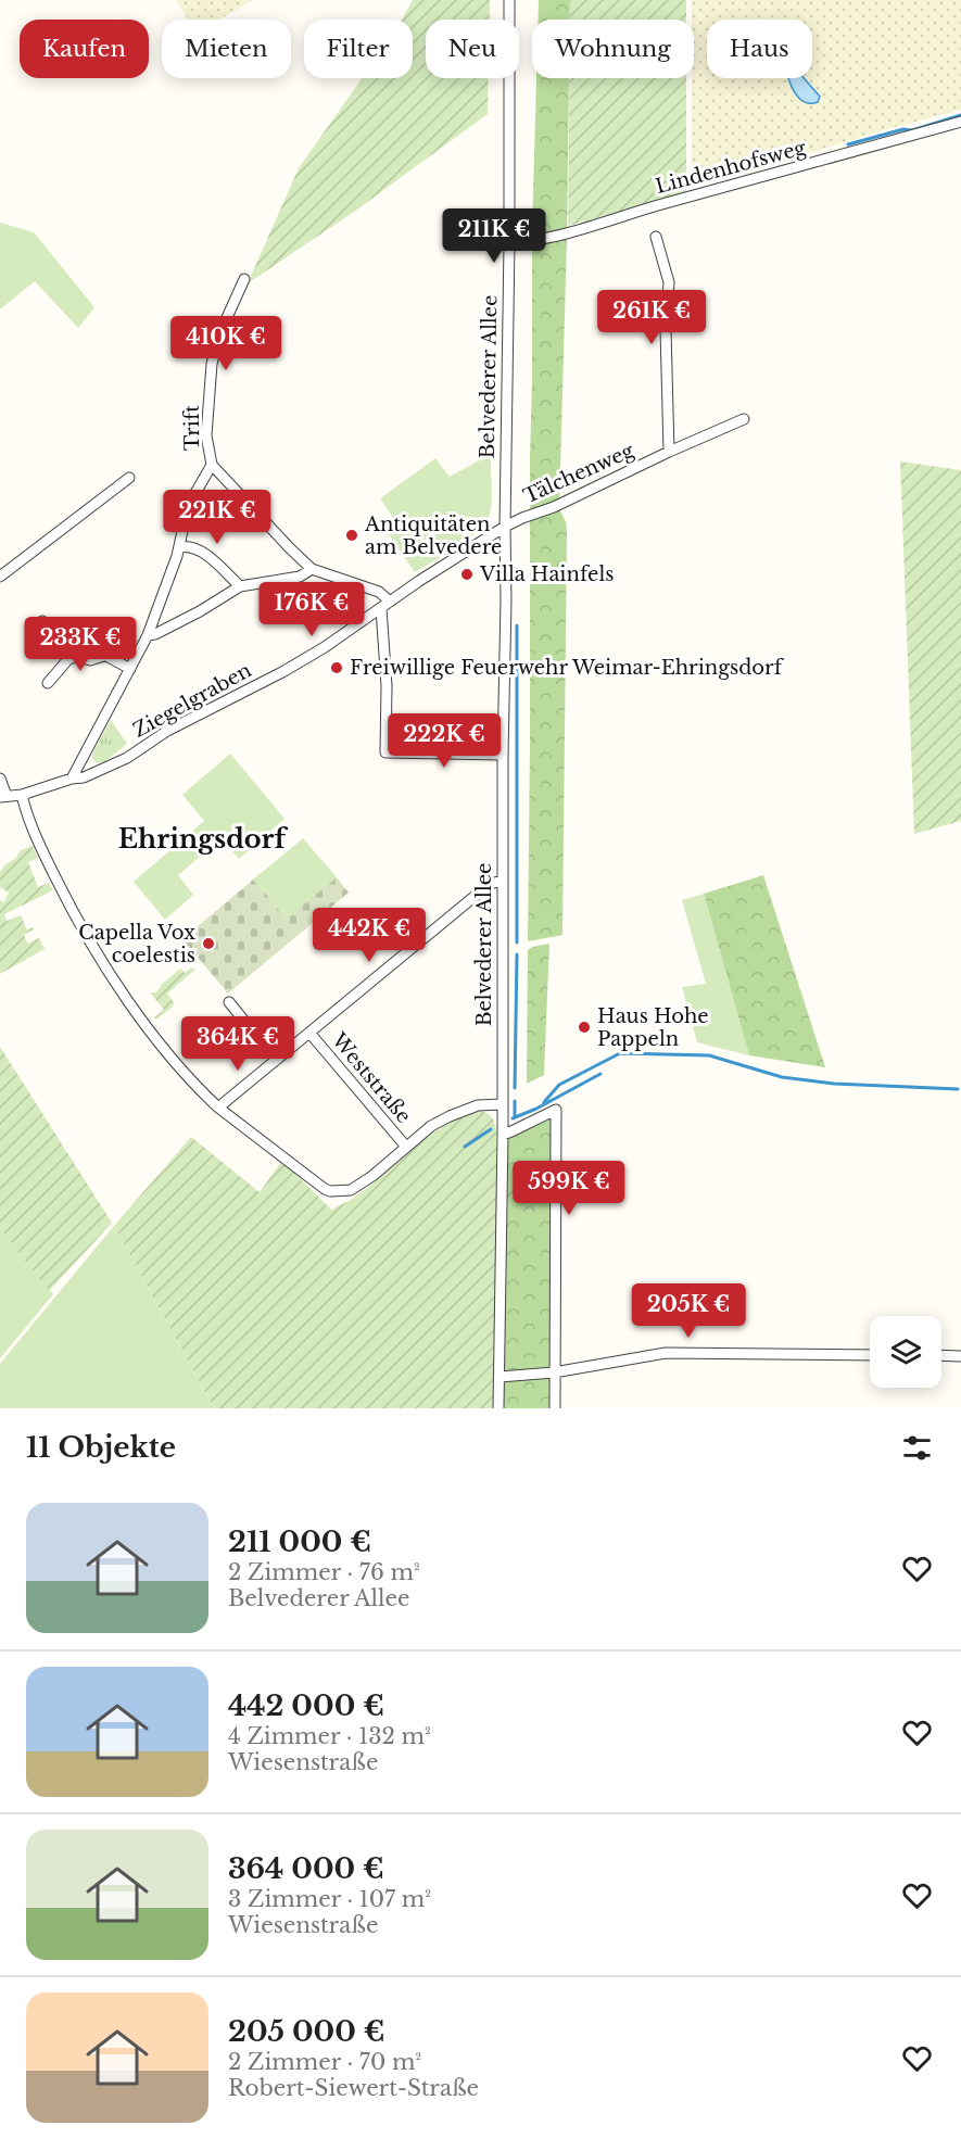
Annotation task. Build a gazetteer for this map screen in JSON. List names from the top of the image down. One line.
{"streets":{"street":["Lindenhofsweg","Belvederer Allee","Trift","Tälchenweg","Ziegelgraben","Weststraße"]},"crossings":[["Lindenhofsweg","Belvederer Allee"],["Belvederer Allee","Tälchenweg"],["Belvederer Allee","Ziegelgraben"],["Tälchenweg","Ziegelgraben"]],"districts":["Ehringsdorf"],"places":["Antiquitäten am Belvedere","Villa Hainfels","Freiwillige Feuerwehr Weimar-Ehringsdorf","Capella Vox coelestis","Haus Hohe Pappeln"],"page":{"chip":["Kaufen","Mieten","Filter","Neu","Wohnung","Haus"],"price":["211K €","261K €","410K €","221K €","176K €","233K €","222K €","442K €","364K €","599K €","205K €"],"heading":"11 Objekte","list":[{"name":"211 000 €","note":"2 Zimmer · 76 m² · Belvederer Allee"},{"name":"442 000 €","note":"4 Zimmer · 132 m² · Wiesenstraße"},{"name":"364 000 €","note":"3 Zimmer · 107 m² · Wiesenstraße"},{"name":"205 000 €","note":"2 Zimmer · 70 m² · Robert-Siewert-Straße"}]}}
